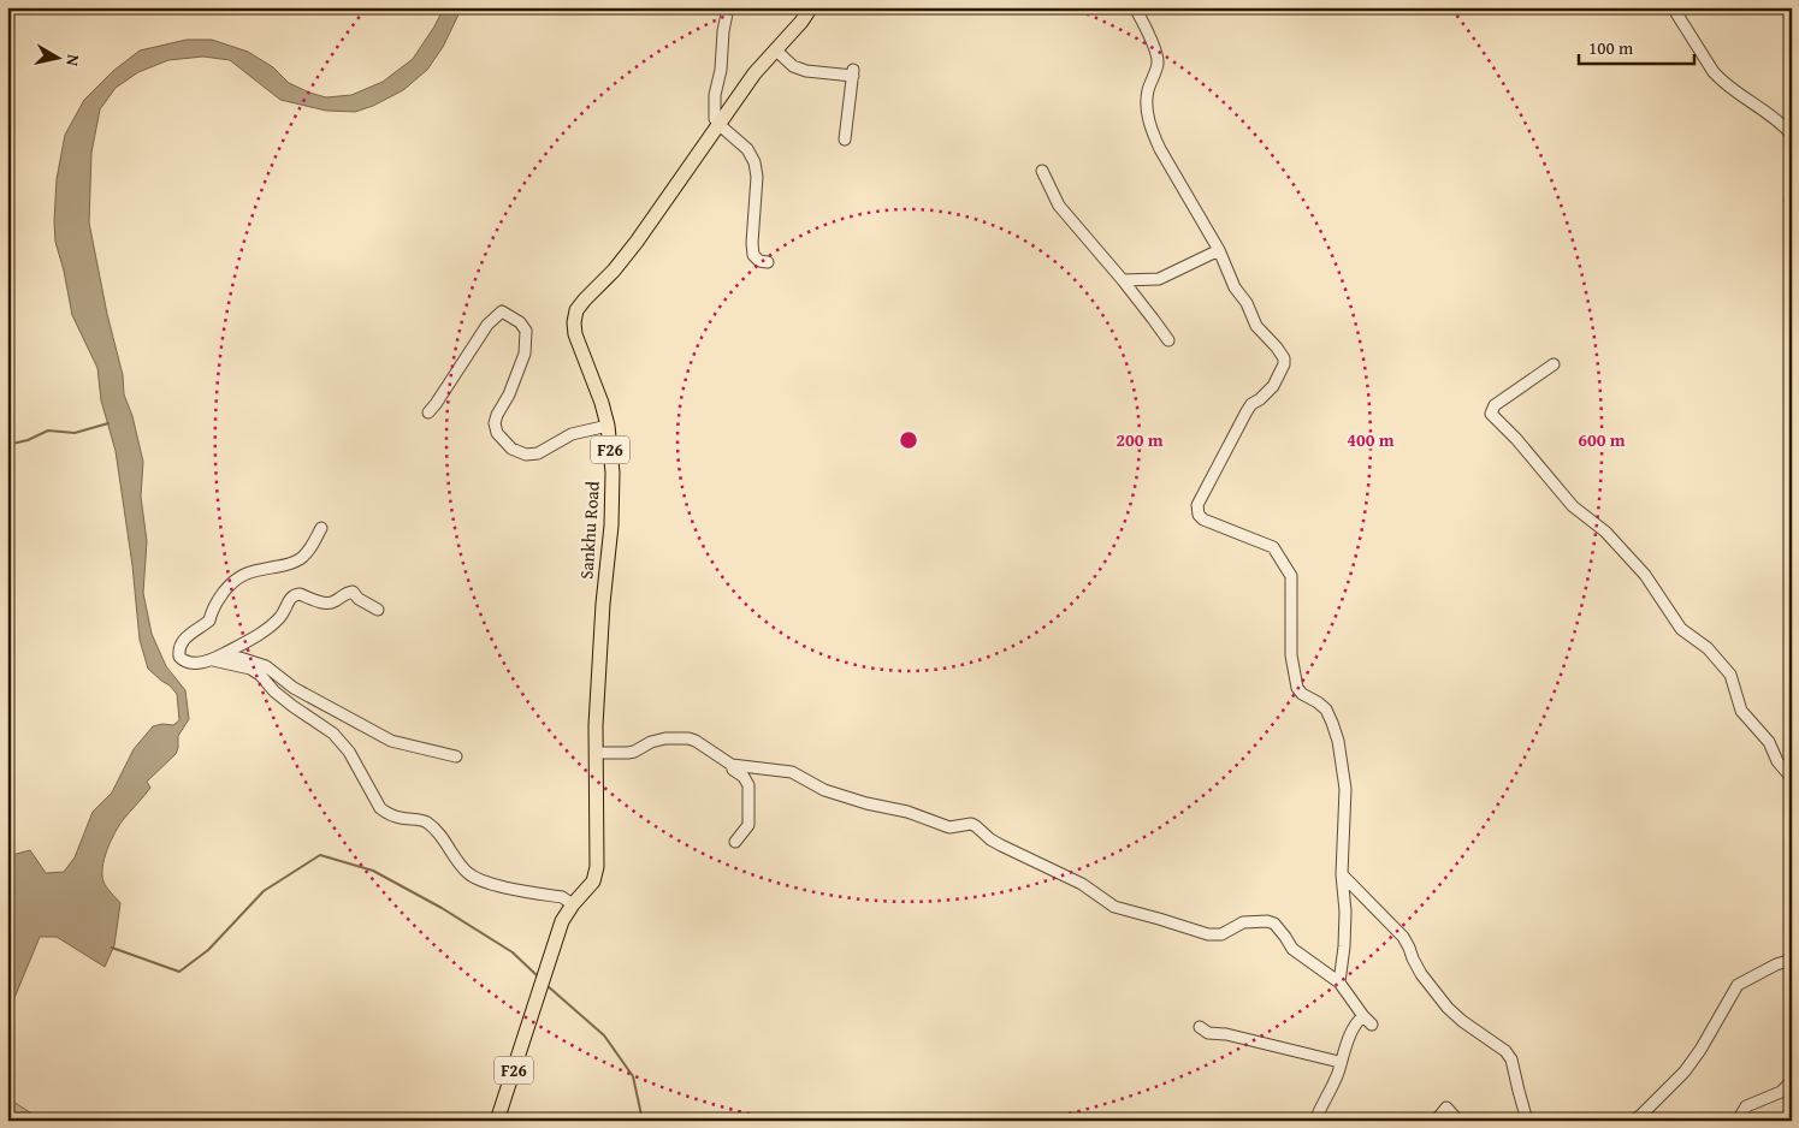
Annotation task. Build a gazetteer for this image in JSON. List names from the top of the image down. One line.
{"streets":{"main road":["F26","Sankhu Road"]},"scale_bar":"100 m","north":"right","rings":["200 m","400 m","600 m"]}
